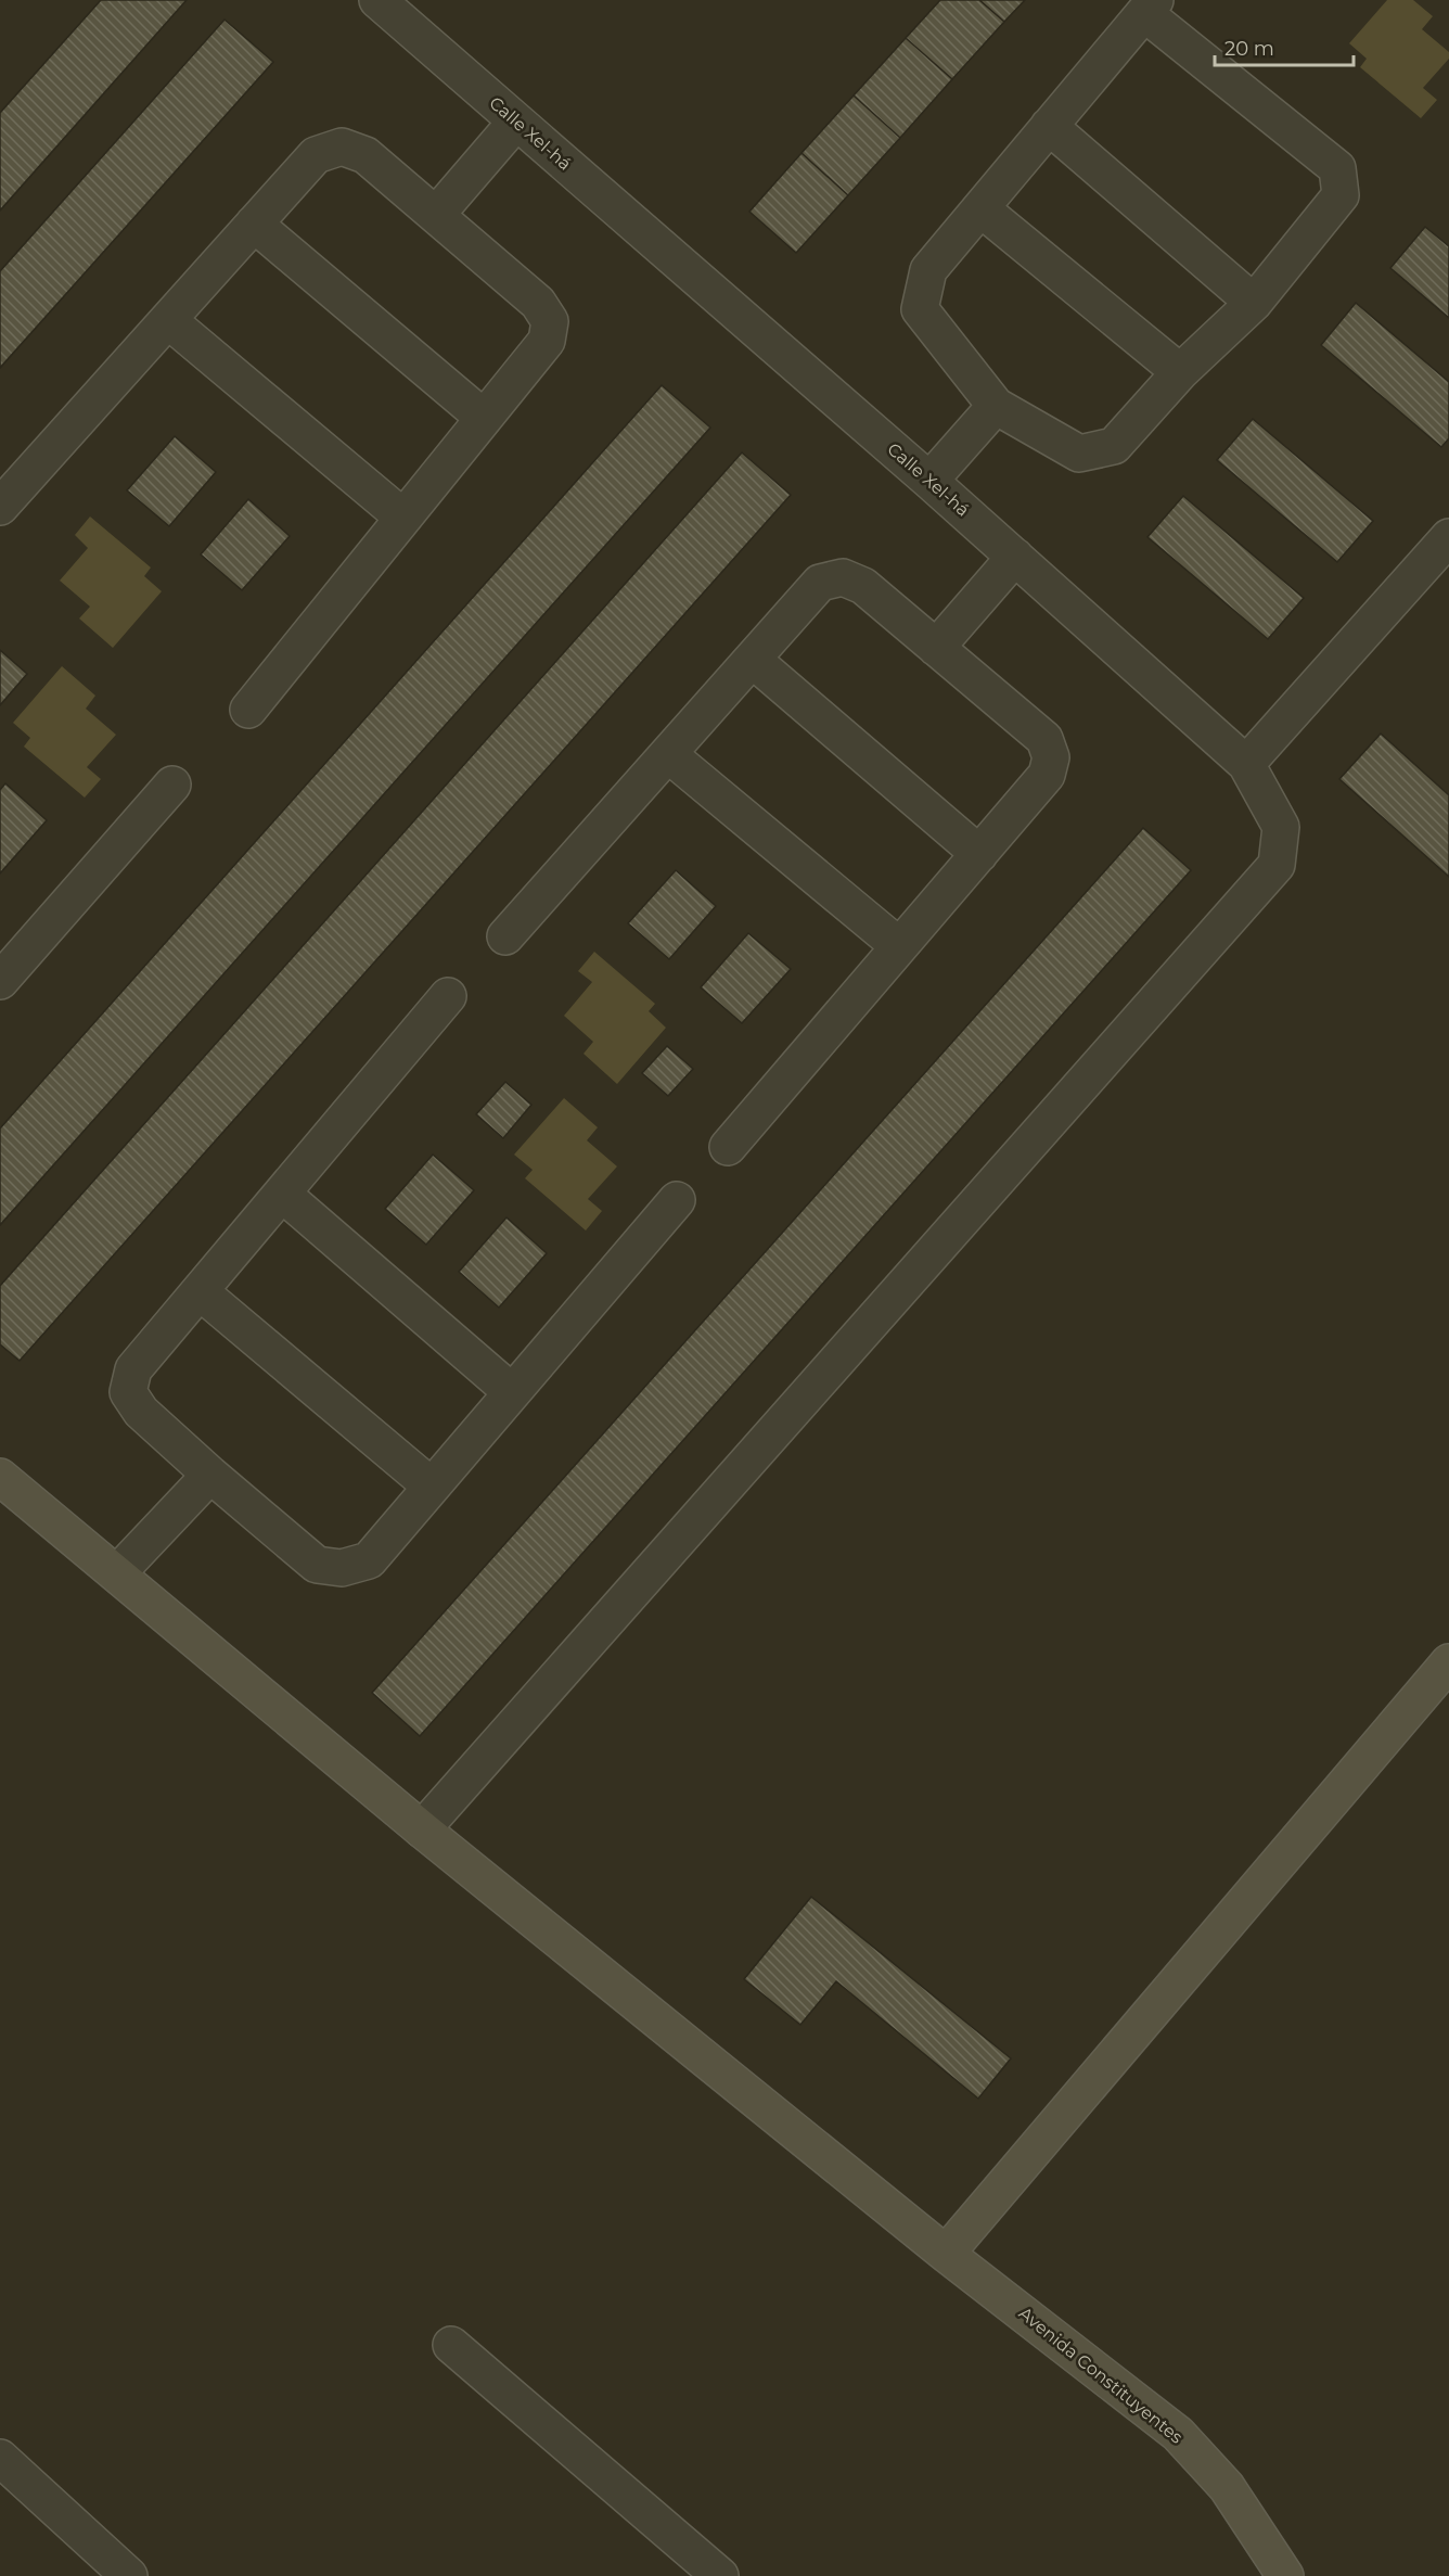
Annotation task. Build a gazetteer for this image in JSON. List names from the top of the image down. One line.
{"streets":{"main road":["Avenida Constituyentes"],"street":["Calle Xel-há"]},"crossings":[["Calle Xel-há","Avenida Constituyentes"]],"scale_bar":"20 m"}
